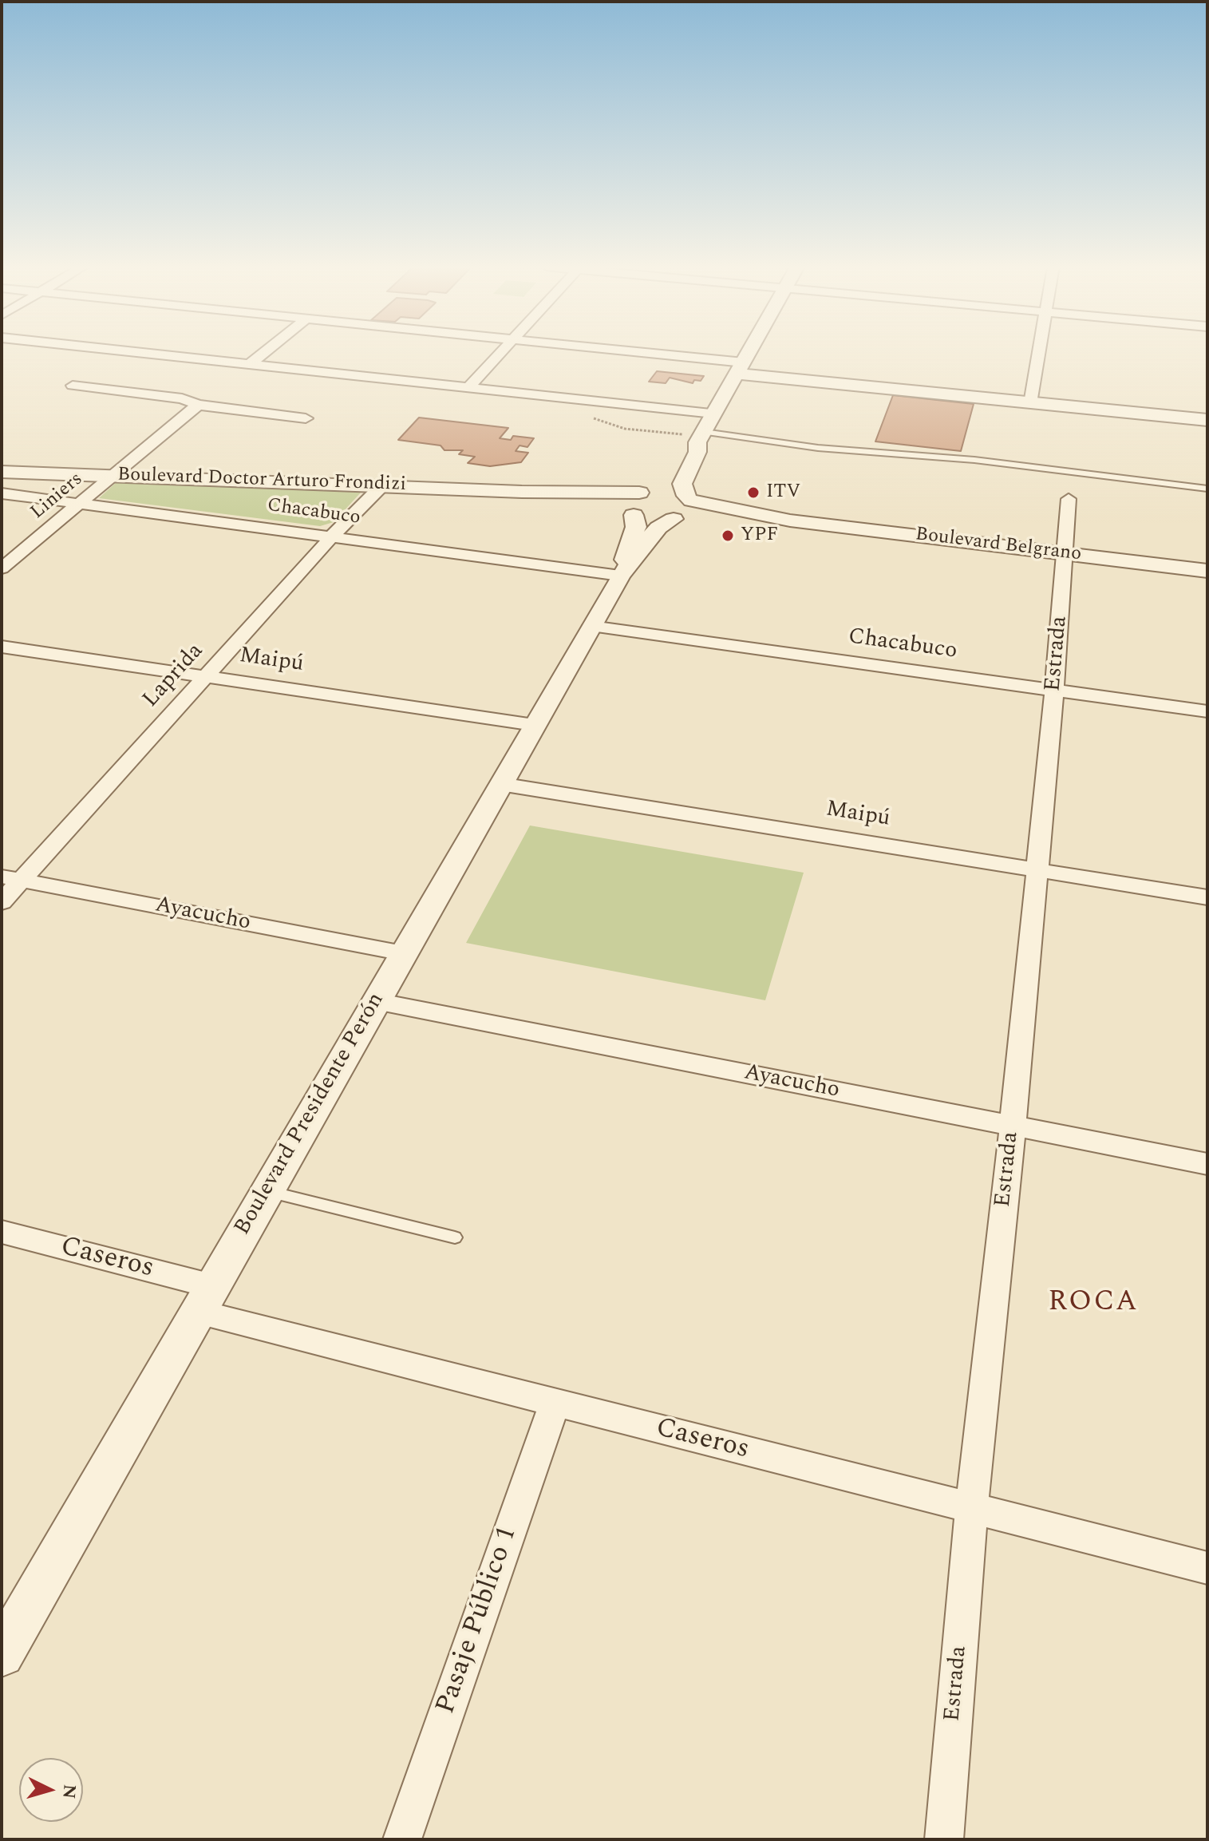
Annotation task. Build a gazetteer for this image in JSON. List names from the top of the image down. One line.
{"streets":{"street":["Boulevard Doctor Arturo Frondizi","Liniers","Chacabuco","Boulevard Belgrano","Estrada","Maipú","Laprida","Ayacucho","Boulevard Presidente Perón","Caseros","Pasaje Público 1"]},"crossings":[["Boulevard Doctor Arturo Frondizi","Liniers"],["Boulevard Doctor Arturo Frondizi","Boulevard Belgrano"],["Boulevard Doctor Arturo Frondizi","Laprida"],["Boulevard Doctor Arturo Frondizi","Boulevard Presidente Perón"],["Liniers","Chacabuco"],["Chacabuco","Estrada"],["Chacabuco","Laprida"],["Chacabuco","Boulevard Presidente Perón"],["Boulevard Belgrano","Estrada"],["Boulevard Belgrano","Boulevard Presidente Perón"],["Estrada","Maipú"],["Estrada","Ayacucho"],["Estrada","Caseros"],["Maipú","Laprida"],["Maipú","Boulevard Presidente Perón"],["Laprida","Ayacucho"],["Ayacucho","Boulevard Presidente Perón"],["Boulevard Presidente Perón","Caseros"],["Caseros","Pasaje Público 1"]],"districts":["ROCA"],"places":["ITV","YPF"],"north":"right"}
